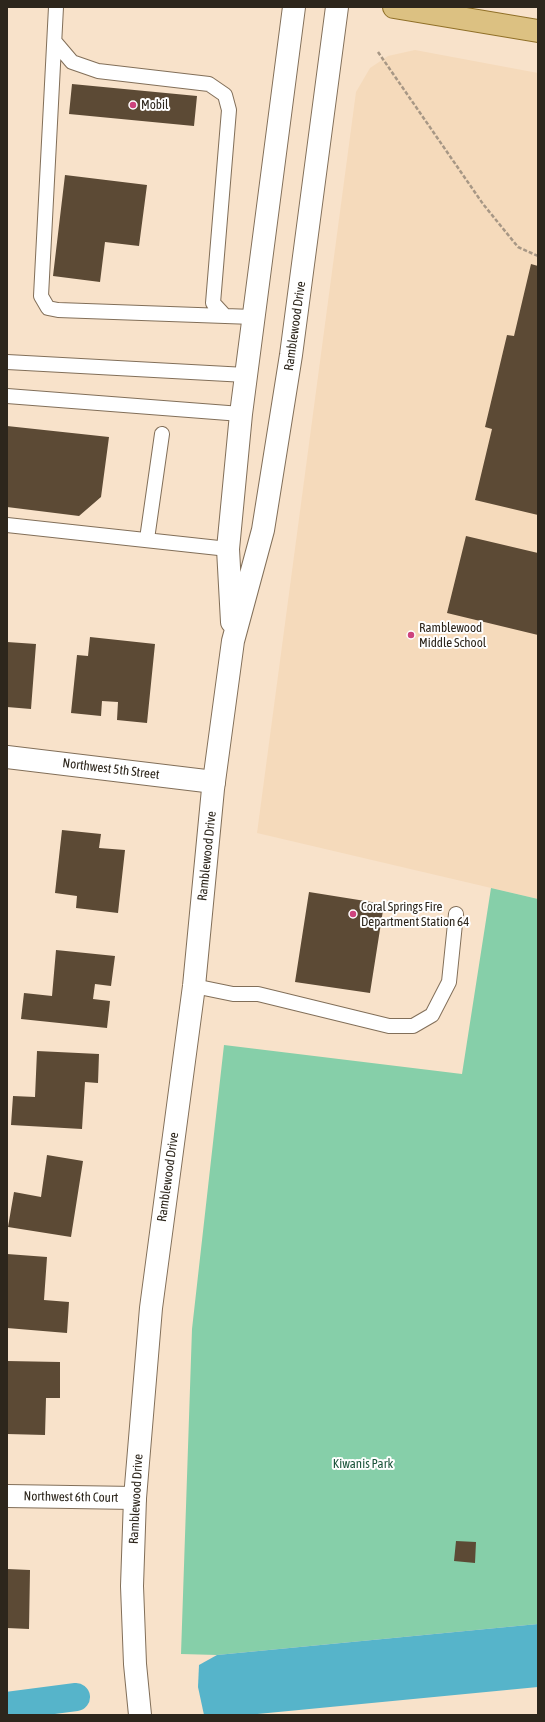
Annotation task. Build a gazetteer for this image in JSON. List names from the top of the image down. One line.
{"streets":{"street":["Ramblewood Drive","Northwest 5th Street","Northwest 6th Court"]},"crossings":[["Ramblewood Drive","Northwest 5th Street"],["Ramblewood Drive","Northwest 6th Court"]],"parks":["Kiwanis Park"],"places":["Mobil","Ramblewood Middle School","Coral Springs Fire Department Station 64"]}
